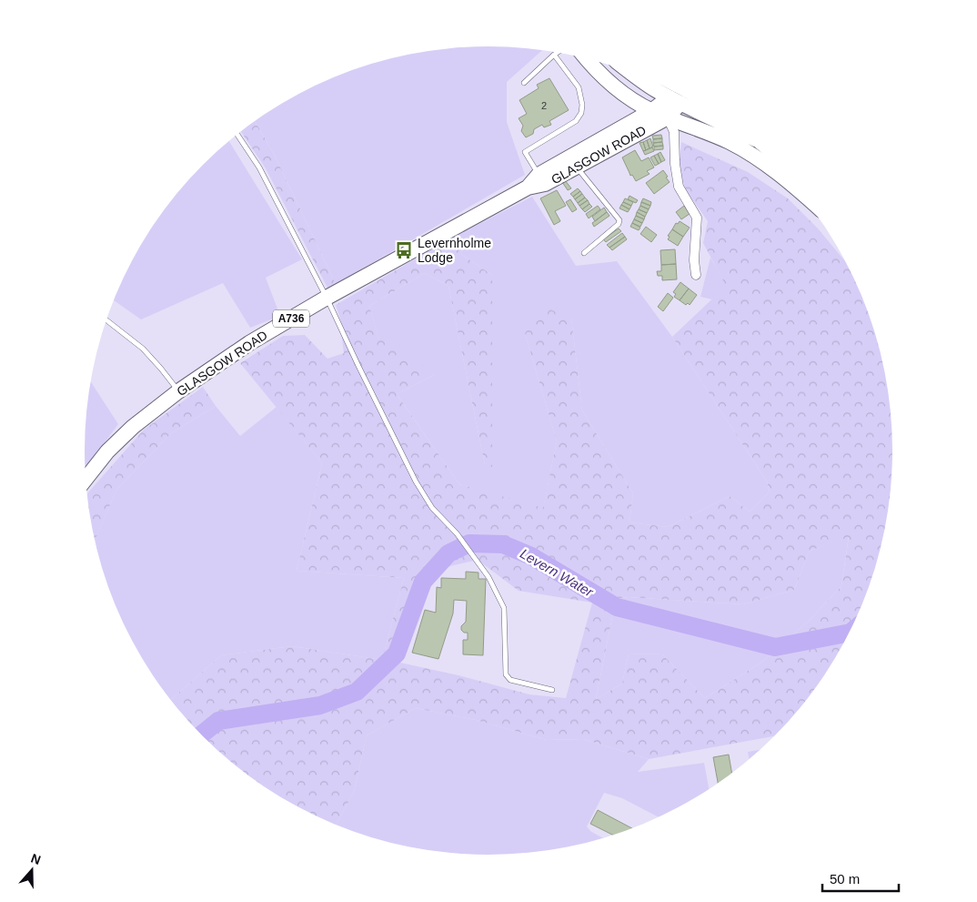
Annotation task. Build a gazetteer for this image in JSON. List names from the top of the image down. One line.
{"streets":{"main road":["GLASGOW ROAD","A736"]},"water":["Levern Water"],"places":{"bus stop":["Levernholme Lodge"]},"house_numbers":["2"],"scale_bar":"50 m","north":"top"}
